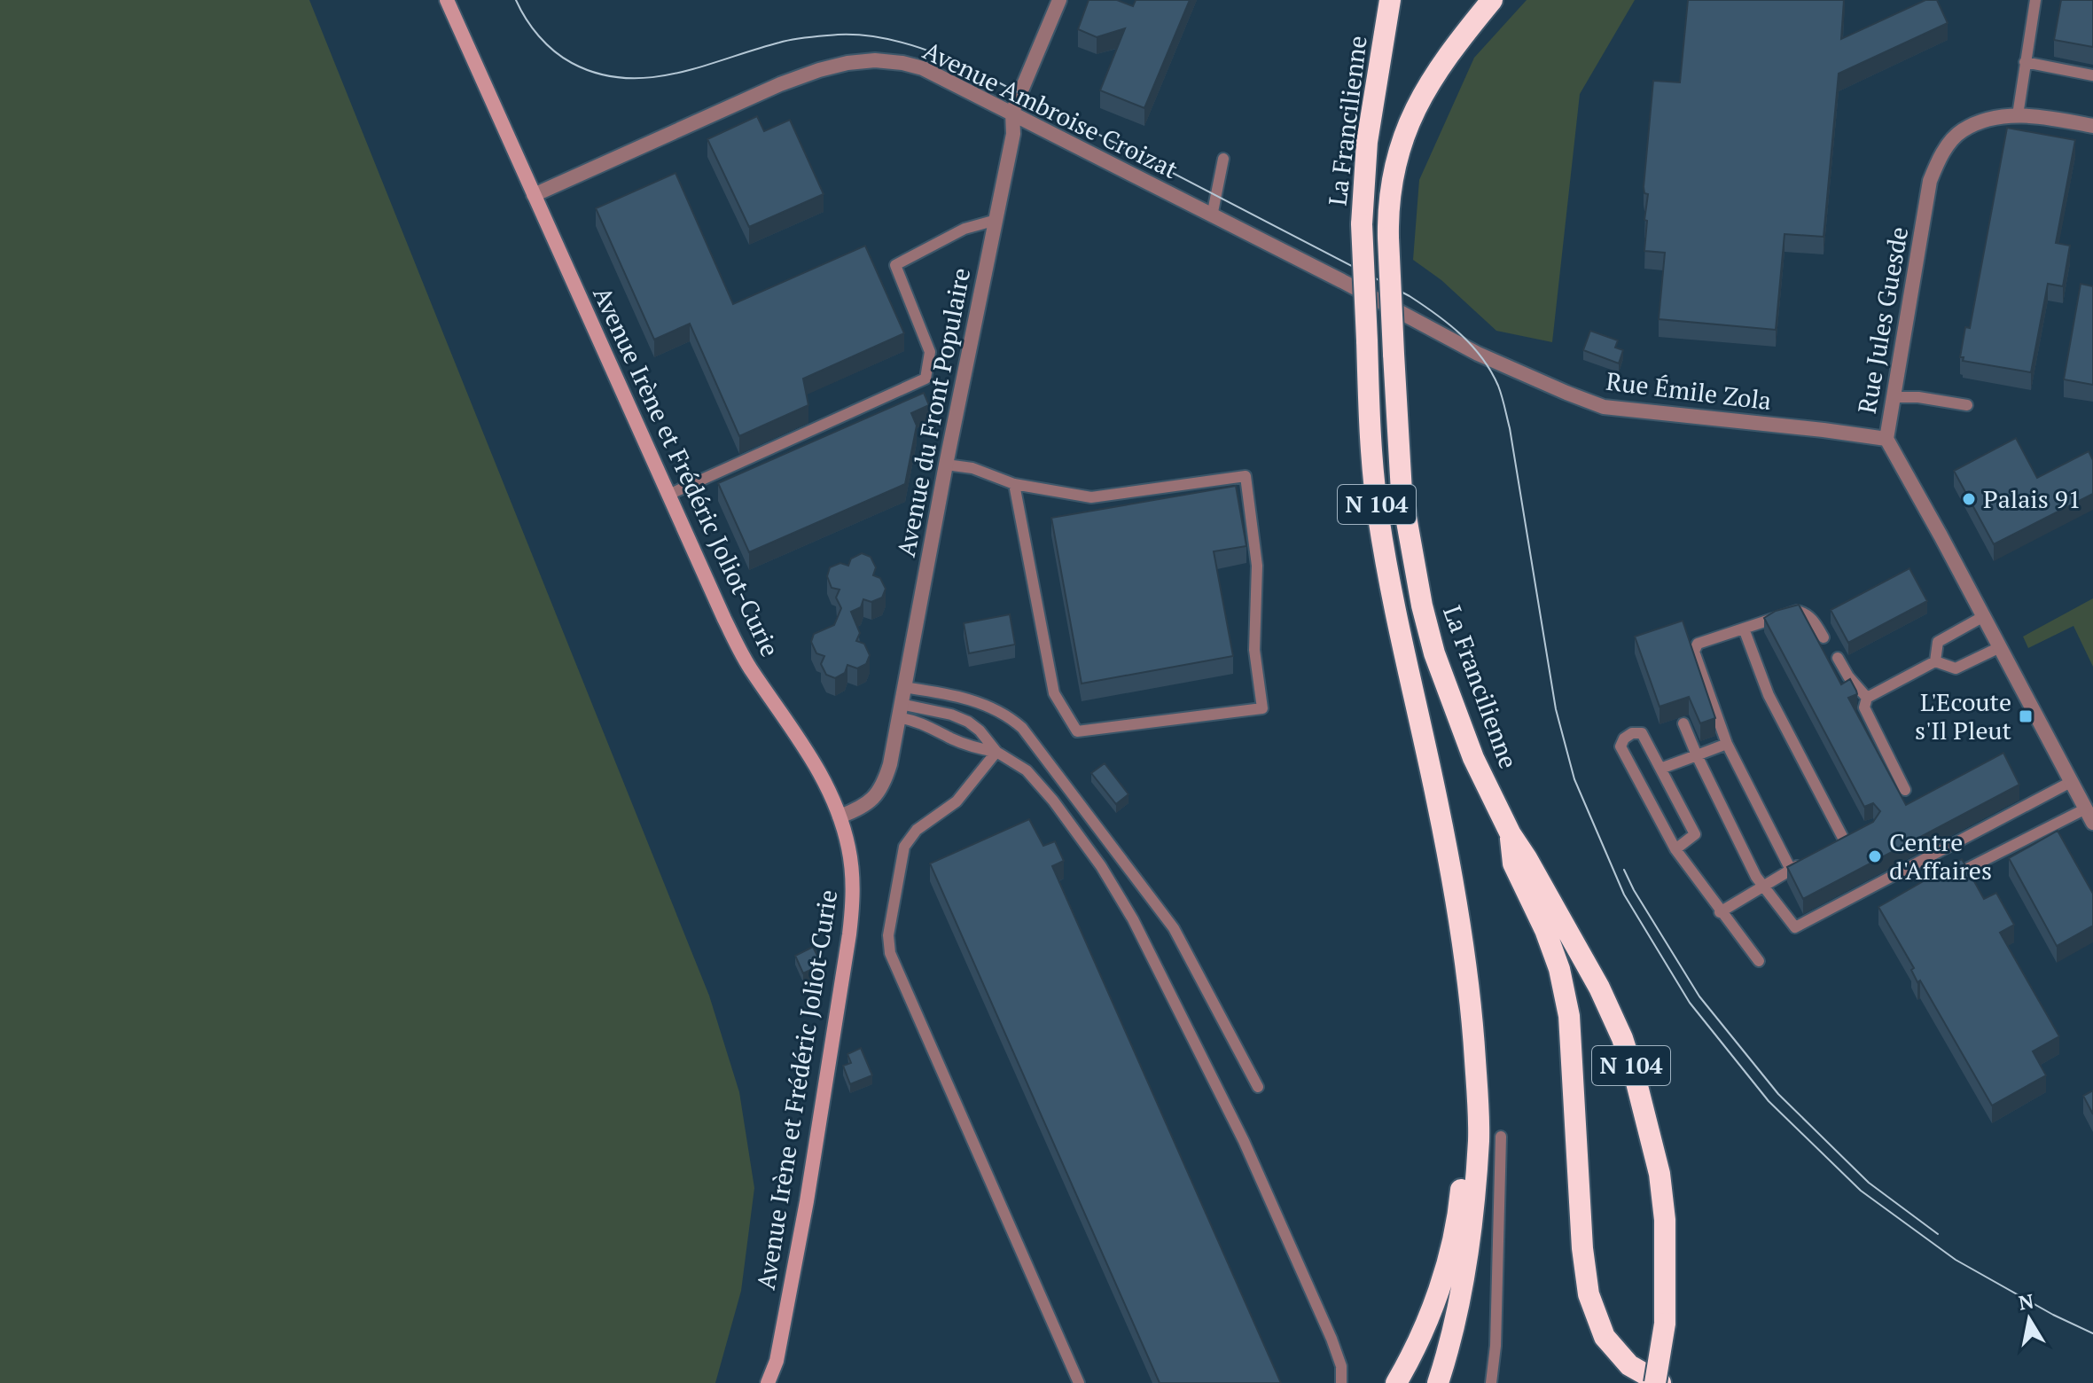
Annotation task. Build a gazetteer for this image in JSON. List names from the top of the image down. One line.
{"streets":{"highway":["La Francilienne","N 104"],"main road":["Avenue Irène et Frédéric Joliot-Curie"],"street":["Avenue Ambroise Croizat","Rue Jules Guesde","Rue Émile Zola","Avenue du Front Populaire"]},"crossings":[["Avenue Ambroise Croizat","Rue Émile Zola"],["Avenue Ambroise Croizat","Avenue du Front Populaire"],["Avenue Ambroise Croizat","Avenue Irène et Frédéric Joliot-Curie"],["Rue Jules Guesde","Rue Émile Zola"],["Avenue du Front Populaire","Avenue Irène et Frédéric Joliot-Curie"]],"places":{"other":["Palais 91","Centre d'Affaires"],"transit":["L'Ecoute s'Il Pleut"]},"north":"top"}
